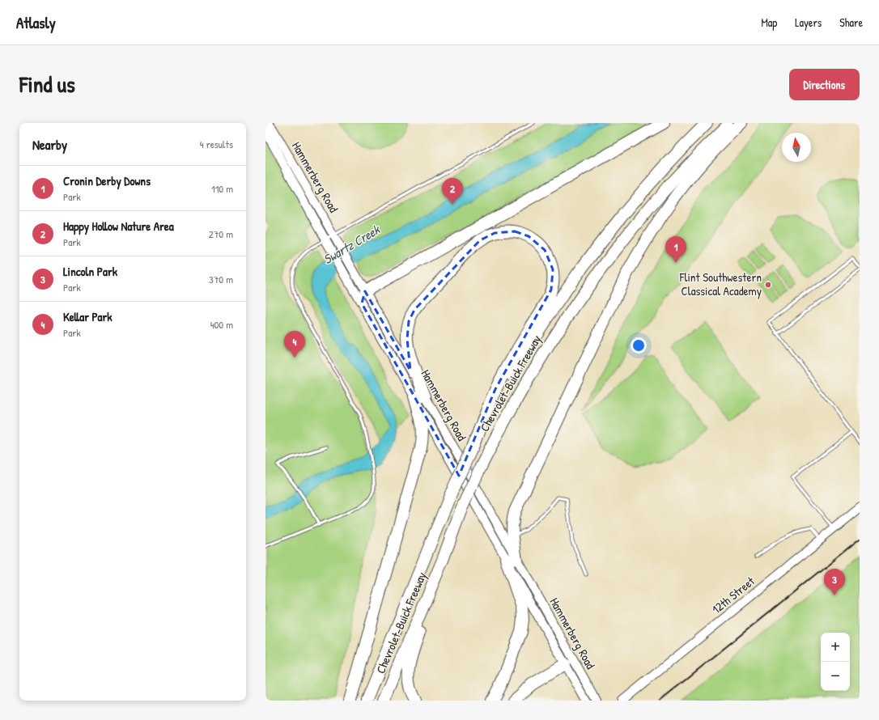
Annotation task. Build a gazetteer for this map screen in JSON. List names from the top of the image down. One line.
{"streets":{"highway":["Chevrolet-Buick Freeway"],"street":["Hammerberg Road","12th Street"]},"water":["Swartz Creek"],"places":["Flint Southwestern Classical Academy"],"north":"top","page":{"header":"Atlasly","nav":["Map","Layers","Share"],"title":"Find us","buttons":"Directions","heading":["Nearby","4 results"],"list":[{"mark":"1","name":"Cronin Derby Downs","note":"Park","value":"110 m"},{"mark":"2","name":"Happy Hollow Nature Area","note":"Park","value":"270 m"},{"mark":"3","name":"Lincoln Park","note":"Park","value":"370 m"},{"mark":"4","name":"Kellar Park","note":"Park","value":"400 m"}],"pins":["2","1","4","3"],"map_buttons":["+","−"]}}
